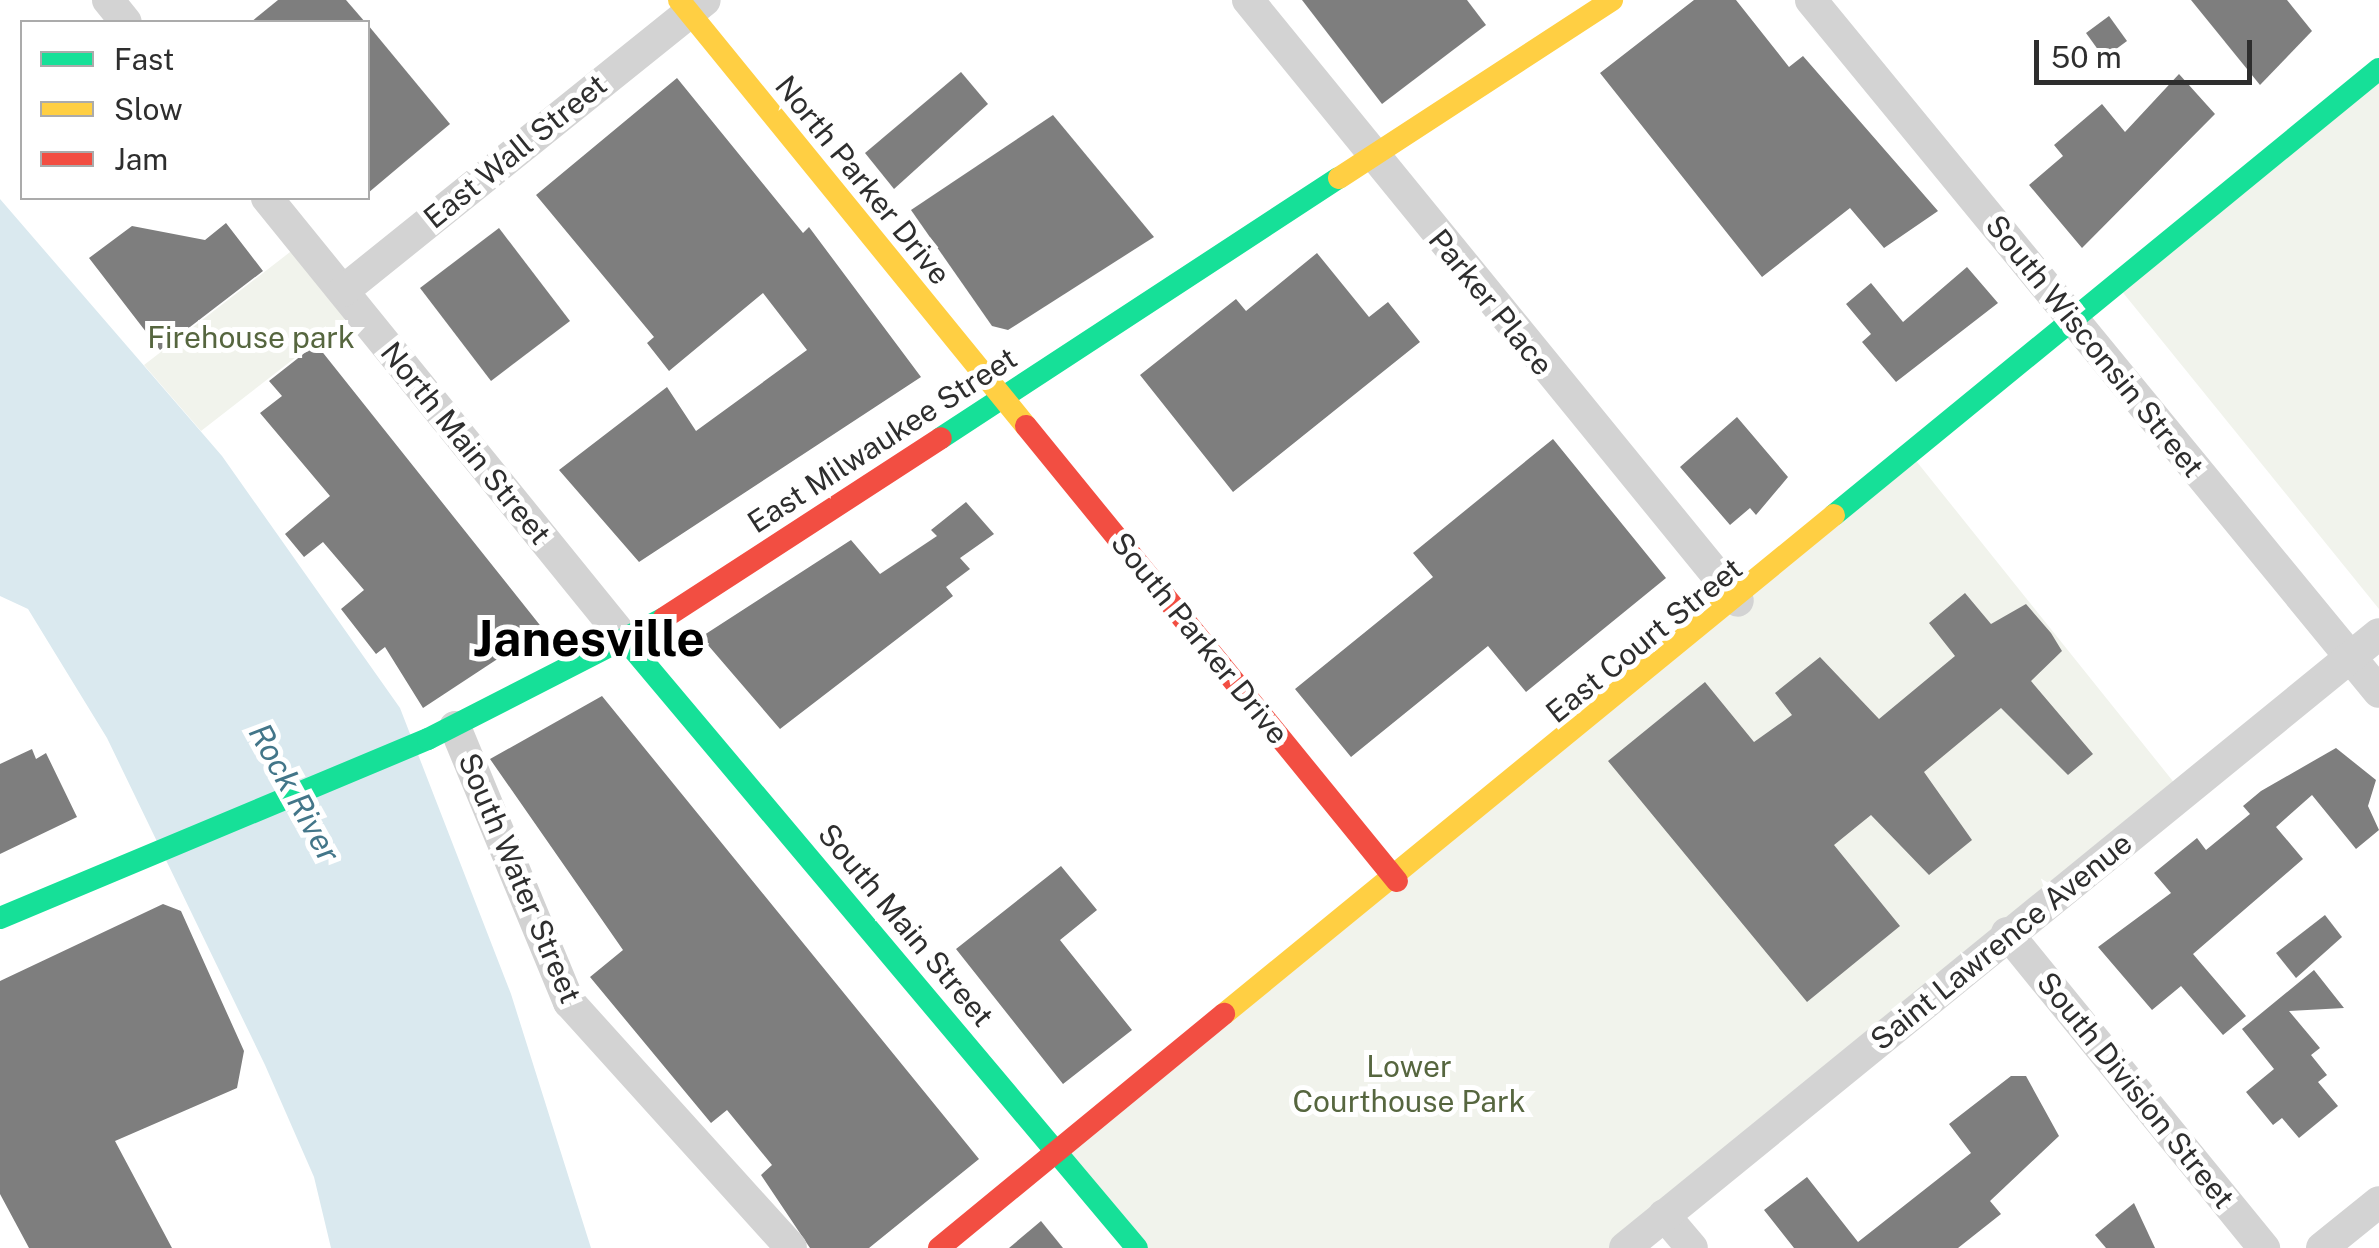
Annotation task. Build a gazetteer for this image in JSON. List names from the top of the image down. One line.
{"streets":{"main road":["North Parker Drive","East Milwaukee Street","South Parker Drive","East Court Street","South Main Street"],"street":["East Wall Street","Parker Place","South Wisconsin Street","North Main Street","South Water Street","Saint Lawrence Avenue","South Division Street"]},"crossings":[["East Wall Street","North Parker Drive"],["East Wall Street","North Main Street"],["North Parker Drive","East Milwaukee Street"],["North Parker Drive","South Parker Drive"],["Parker Place","East Milwaukee Street"],["Parker Place","East Court Street"],["South Wisconsin Street","East Court Street"],["South Wisconsin Street","Saint Lawrence Avenue"],["East Milwaukee Street","North Main Street"],["East Milwaukee Street","South Parker Drive"],["East Milwaukee Street","South Water Street"],["East Milwaukee Street","South Main Street"],["North Main Street","South Main Street"],["South Parker Drive","East Court Street"],["East Court Street","South Main Street"],["Saint Lawrence Avenue","South Division Street"]],"districts":["Janesville"],"water":["Rock River"],"parks":["Firehouse park","Lower Courthouse Park"],"legend":["Fast","Slow","Jam"],"scale_bar":"50 m"}
